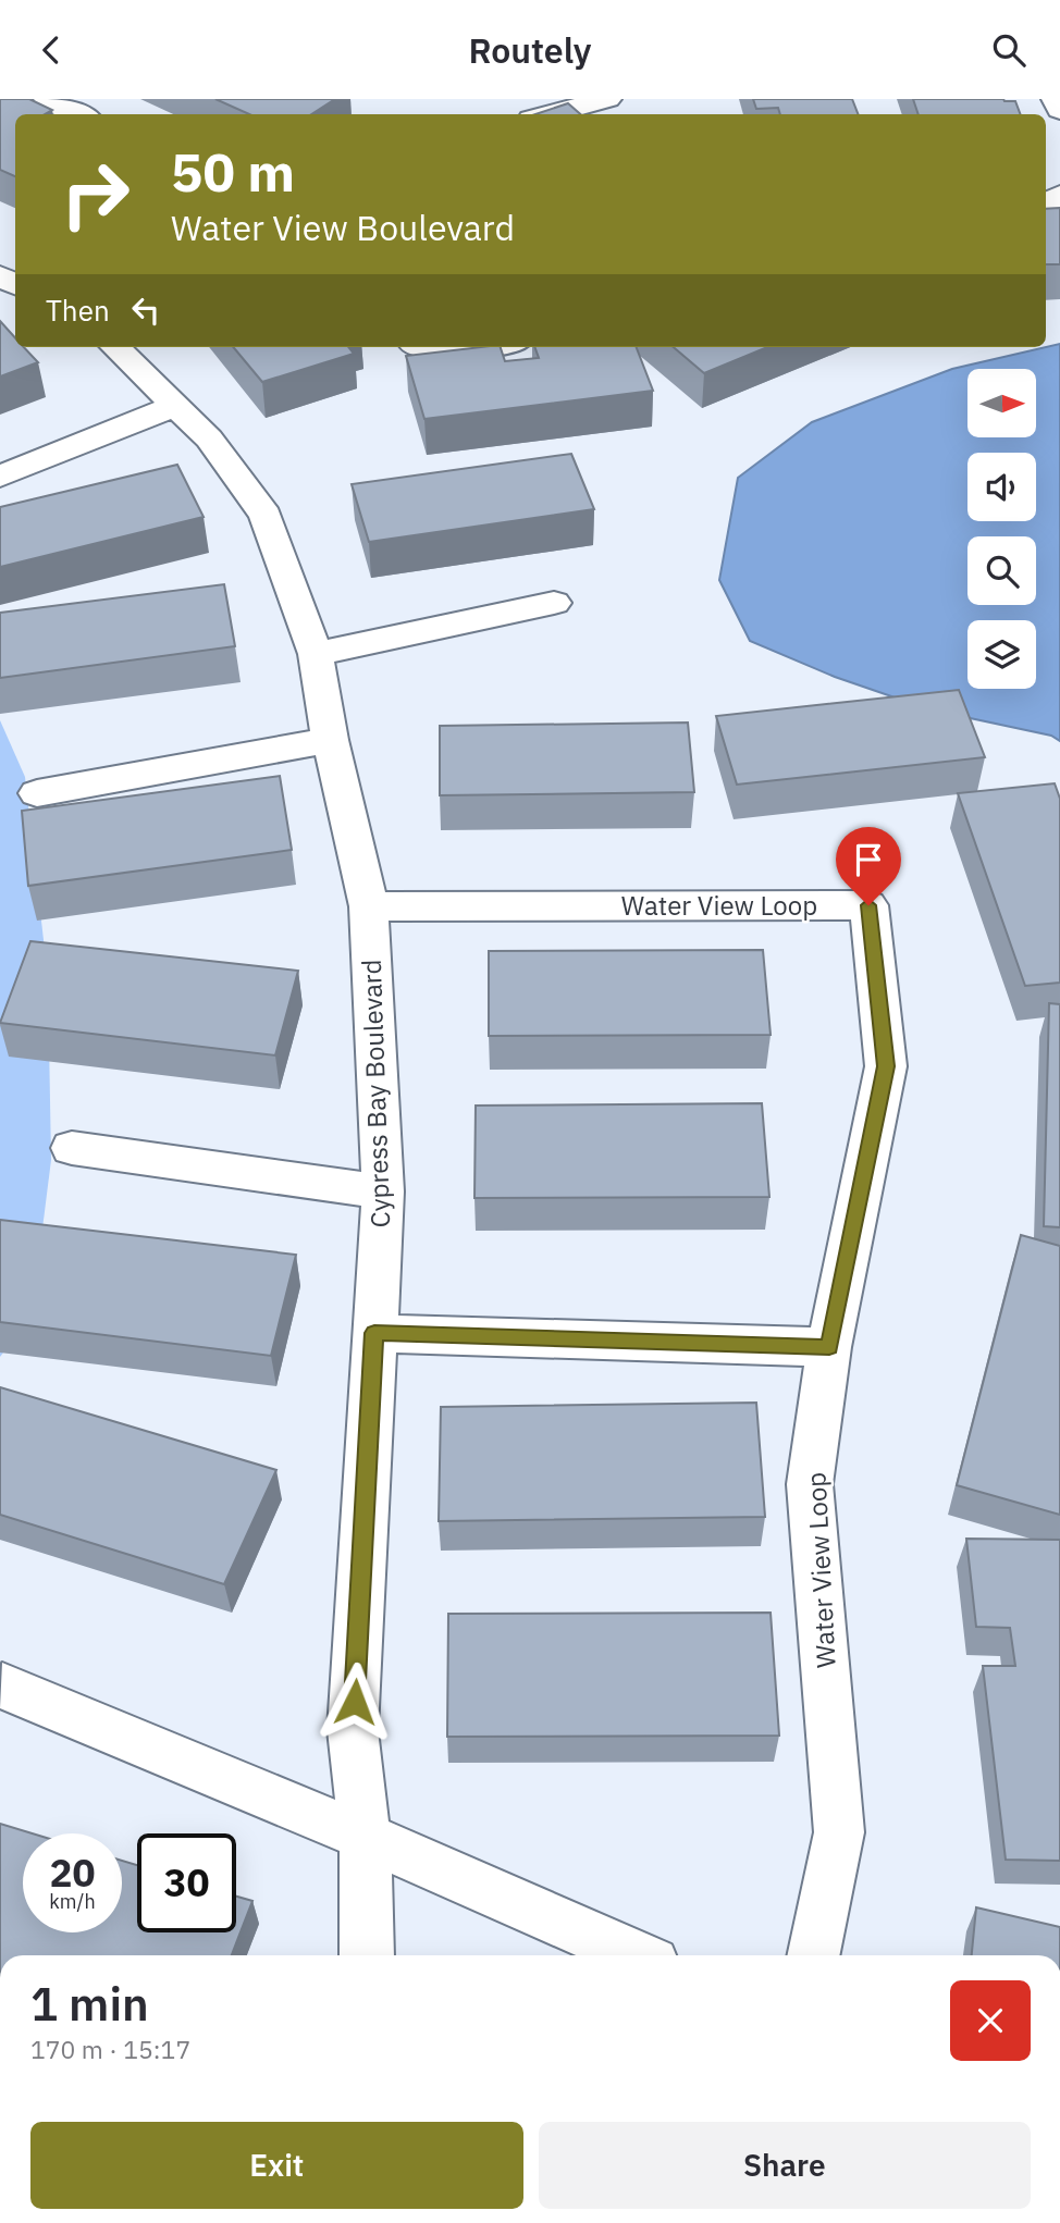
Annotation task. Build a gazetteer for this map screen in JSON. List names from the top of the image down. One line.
{"streets":{"street":["Water View Loop","Cypress Bay Boulevard"]},"crossings":[["Water View Loop","Cypress Bay Boulevard"]],"north":"right","page":{"header":"Routely","turn":["50 m","Water View Boulevard"],"then":"Then","speed":"20 km/h","limit":"30","heading":["1 min","170 m · 15:17"],"buttons":["Exit","Share"]}}
